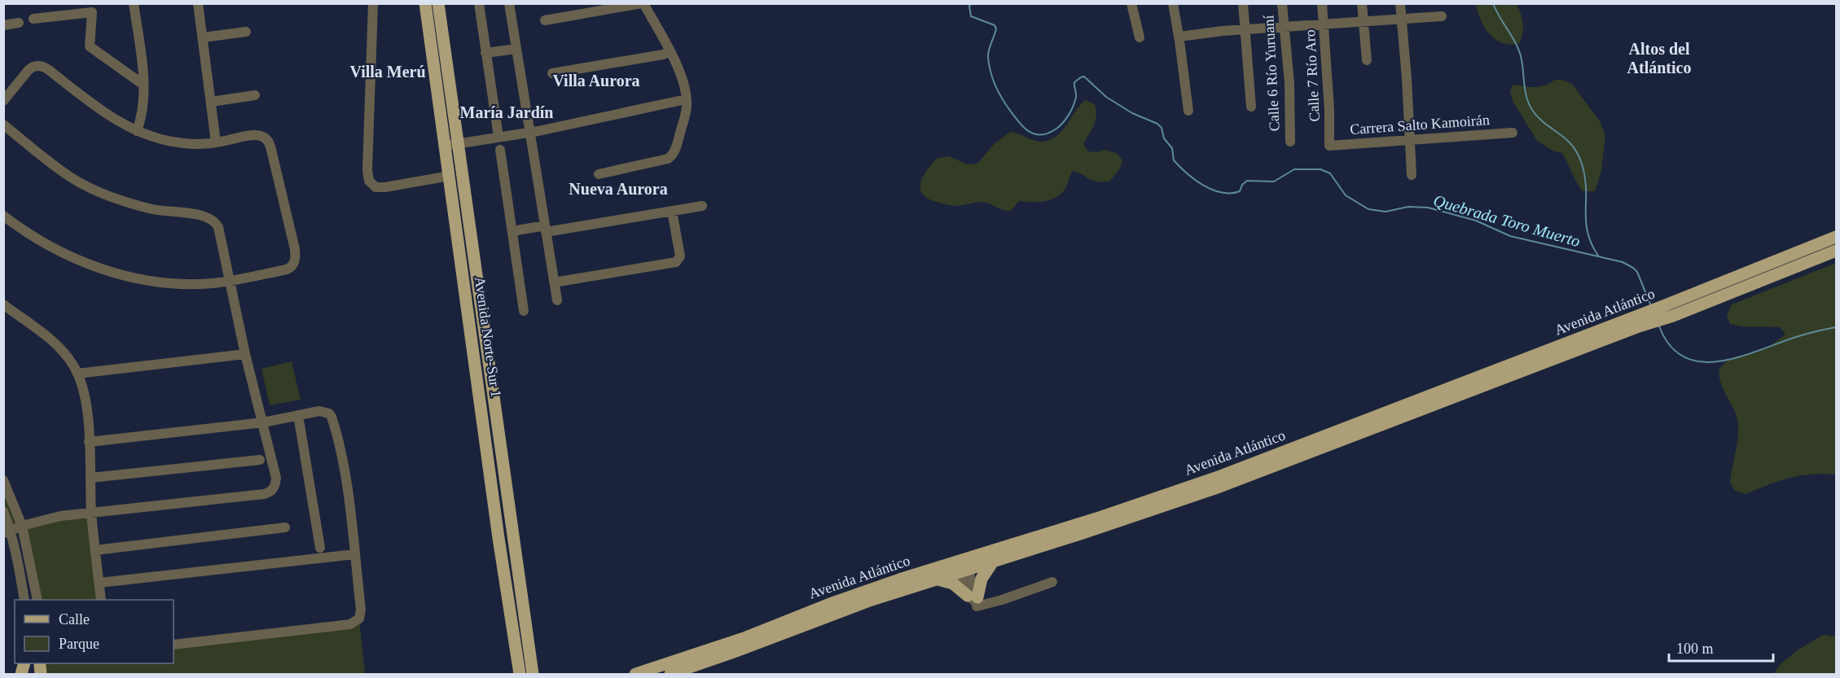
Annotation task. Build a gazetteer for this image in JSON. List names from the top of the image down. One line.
{"streets":{"main road":["Avenida Atlántico","Avenida Norte-Sur 1"],"street":["Calle 6 Río Yuruaní","Calle 7 Río Aro","Carrera Salto Kamoirán"]},"crossings":[["Calle 7 Río Aro","Carrera Salto Kamoirán"]],"districts":["Altos del Atlántico","Villa Merú","Villa Aurora","María Jardín","Nueva Aurora"],"water":["Quebrada Toro Muerto"],"legend":["Calle","Parque"],"scale_bar":"100 m"}
